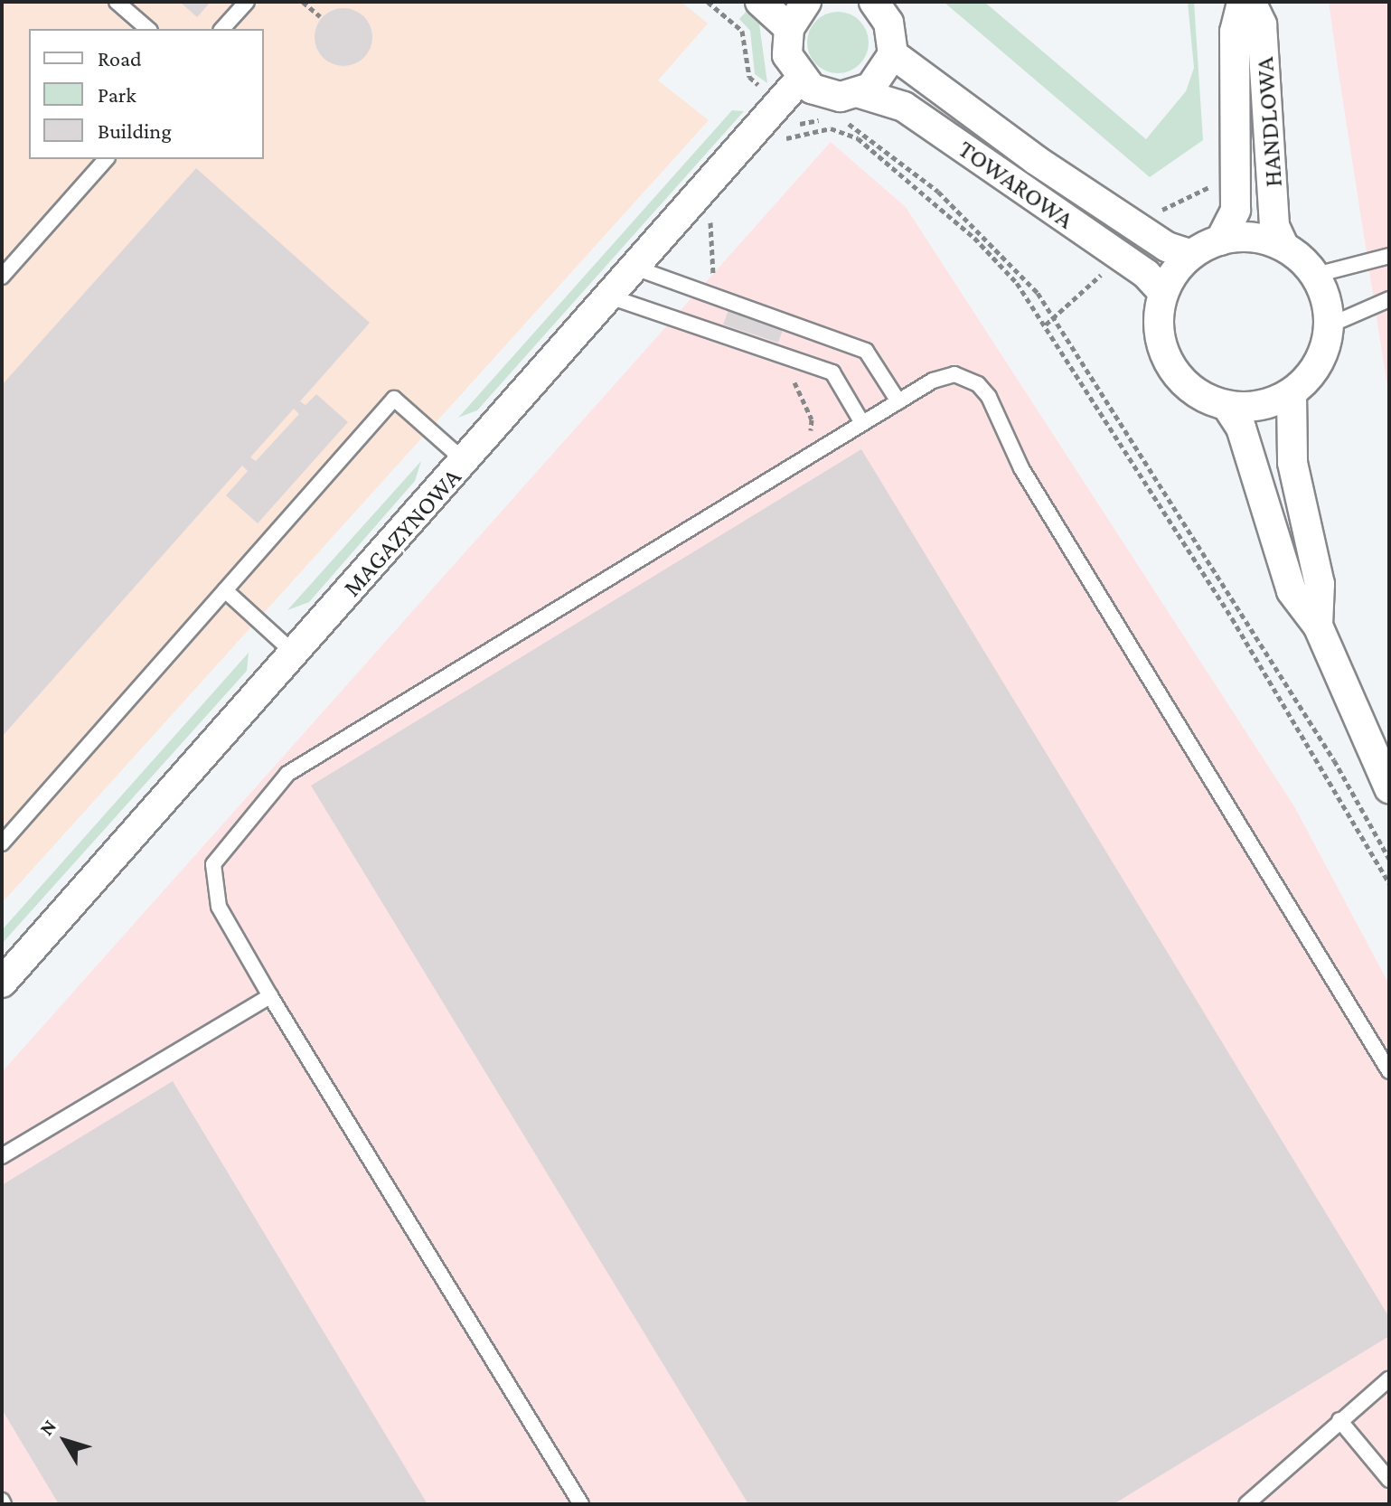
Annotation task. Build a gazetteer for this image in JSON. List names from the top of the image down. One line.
{"streets":{"street":["HANDLOWA","TOWAROWA","MAGAZYNOWA"]},"crossings":[["HANDLOWA","TOWAROWA"],["TOWAROWA","MAGAZYNOWA"]],"legend":["Road","Park","Building"],"north":"top left"}
